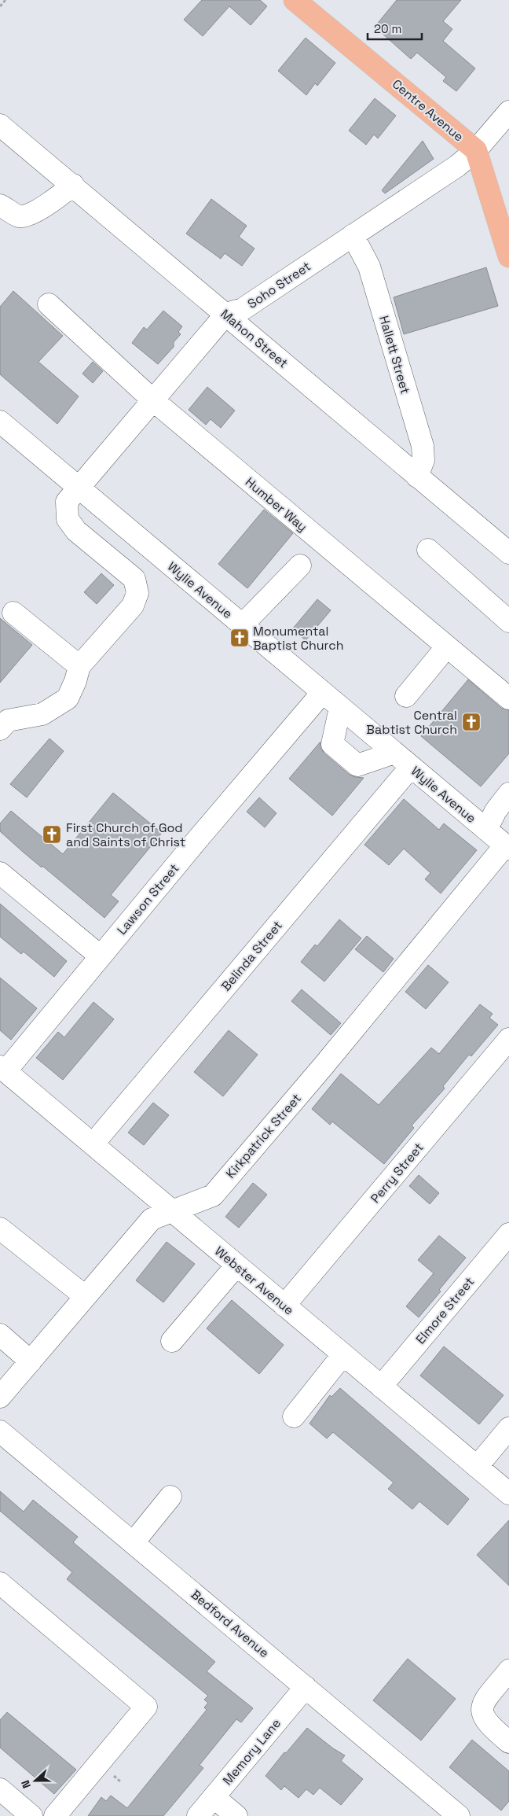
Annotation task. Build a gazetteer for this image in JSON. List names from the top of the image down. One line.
{"streets":{"main road":["Centre Avenue"],"street":["Soho Street","Mahon Street","Hallett Street","Humber Way","Wylie Avenue","Lawson Street","Belinda Street","Kirkpatrick Street","Perry Street","Webster Avenue","Elmore Street","Bedford Avenue","Memory Lane"]},"crossings":[["Centre Avenue","Soho Street"],["Soho Street","Mahon Street"],["Soho Street","Hallett Street"],["Mahon Street","Hallett Street"],["Wylie Avenue","Lawson Street"],["Wylie Avenue","Belinda Street"],["Wylie Avenue","Kirkpatrick Street"],["Lawson Street","Webster Avenue"],["Belinda Street","Webster Avenue"],["Kirkpatrick Street","Webster Avenue"],["Perry Street","Webster Avenue"],["Webster Avenue","Elmore Street"],["Bedford Avenue","Memory Lane"]],"places":{"church":["Monumental Baptist Church","Central Babtist Church","First Church of God and Saints of Christ"]},"scale_bar":"20 m","north":"left"}
